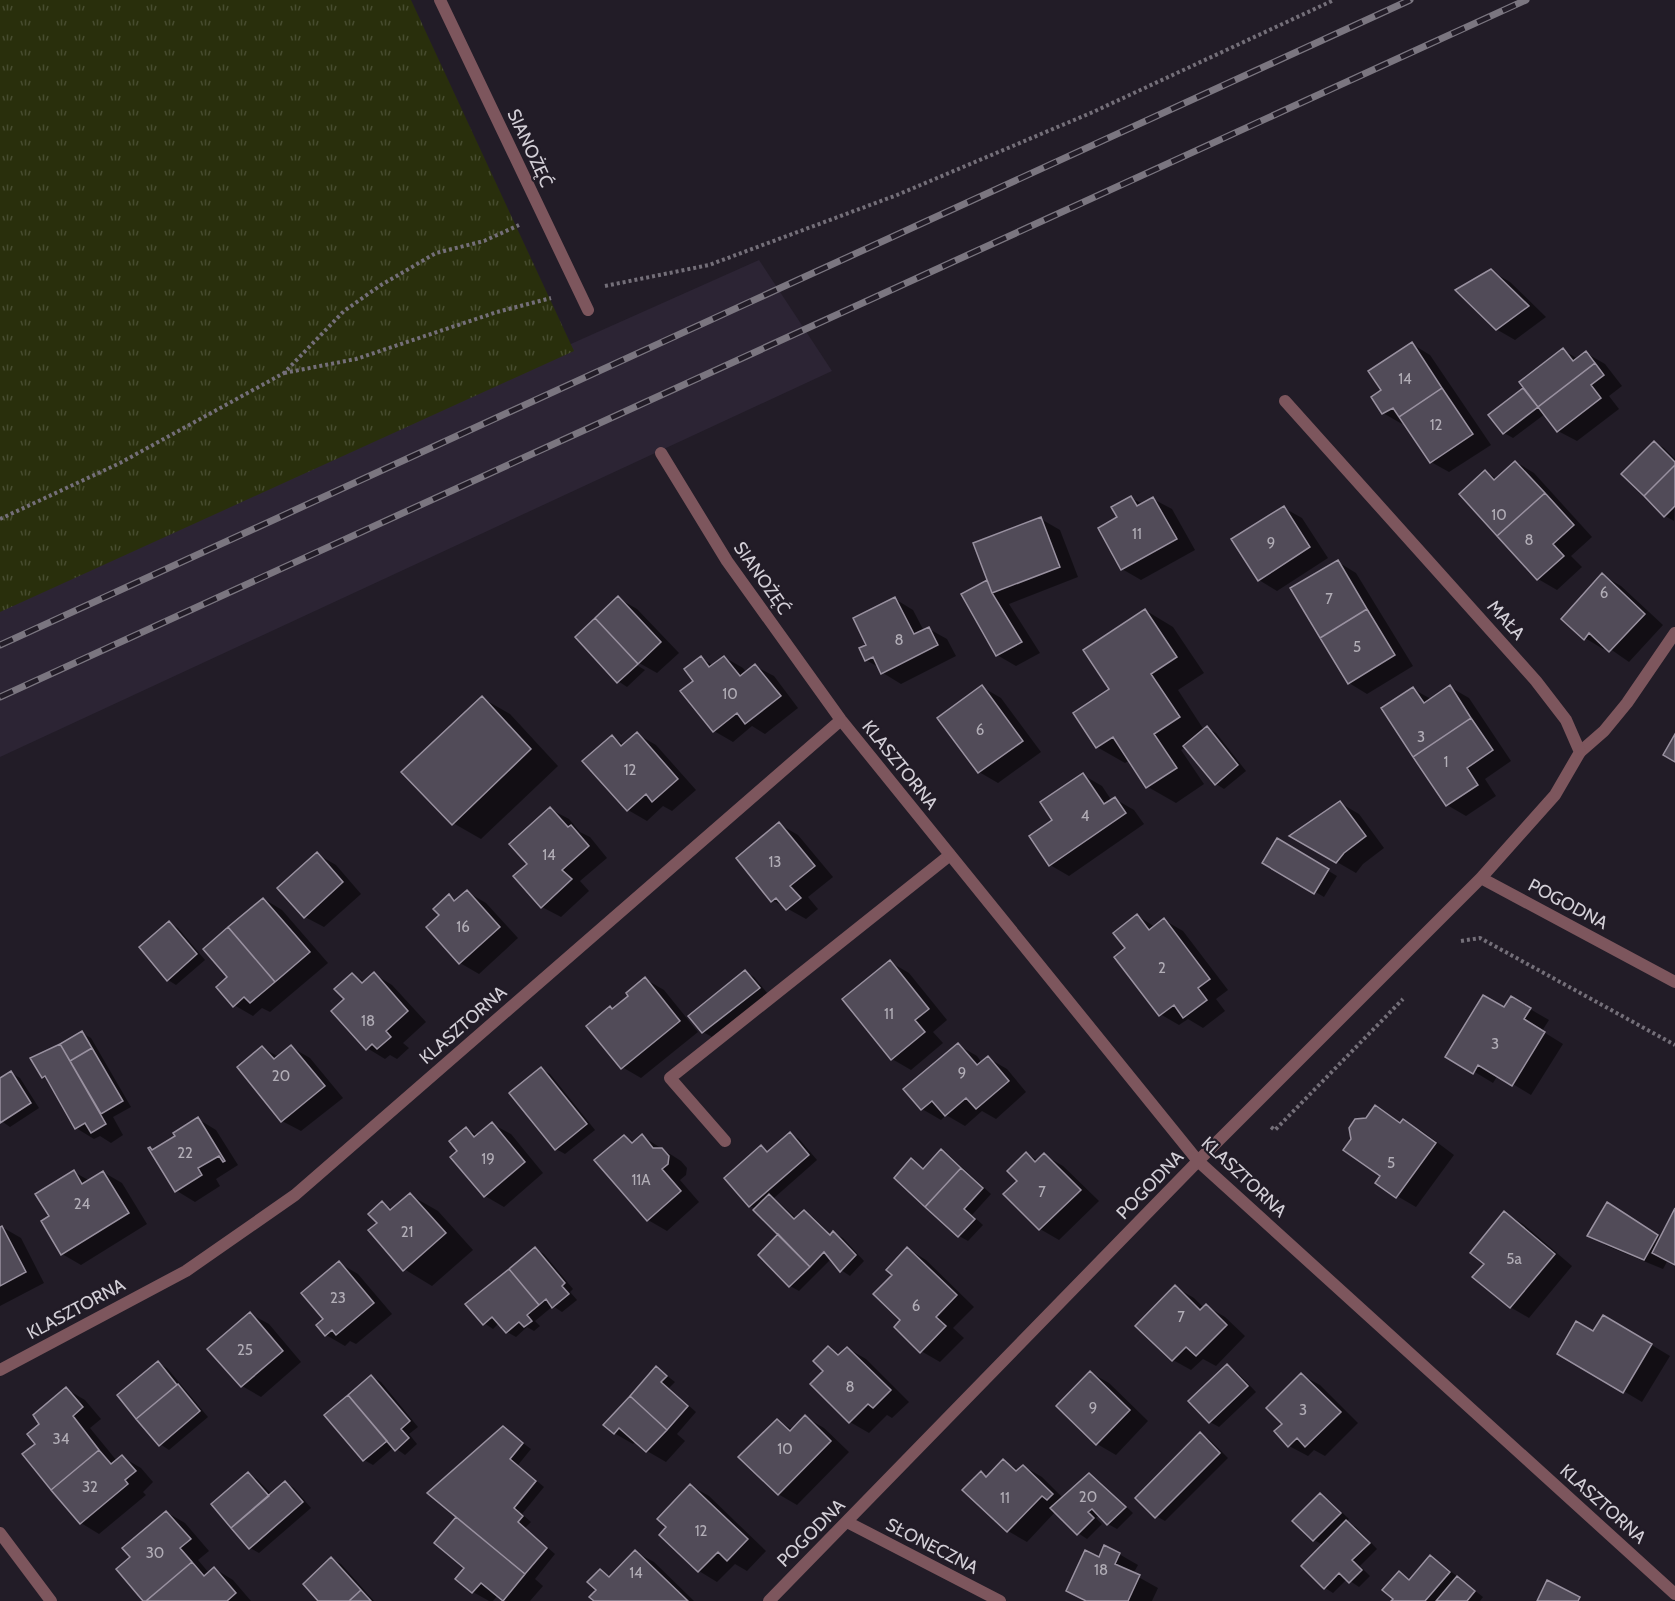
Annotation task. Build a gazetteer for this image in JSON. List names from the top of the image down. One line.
{"streets":{"street":["SIANOŻĘĆ","MAŁA","KLASZTORNA","POGODNA","SŁONECZNA"]},"crossings":[["SIANOŻĘĆ","KLASZTORNA"],["KLASZTORNA","POGODNA"],["POGODNA","SŁONECZNA"]],"house_numbers":["14","12","10","11","8","9","6","7","8","5","10","6","3","1","12","4","14","13","16","2","11","18","3","9","20","22","19","5","11A","7","24","21","5a","23","6","7","25","8","9","3","34","10","32","20","11","12","30","18","14"]}
